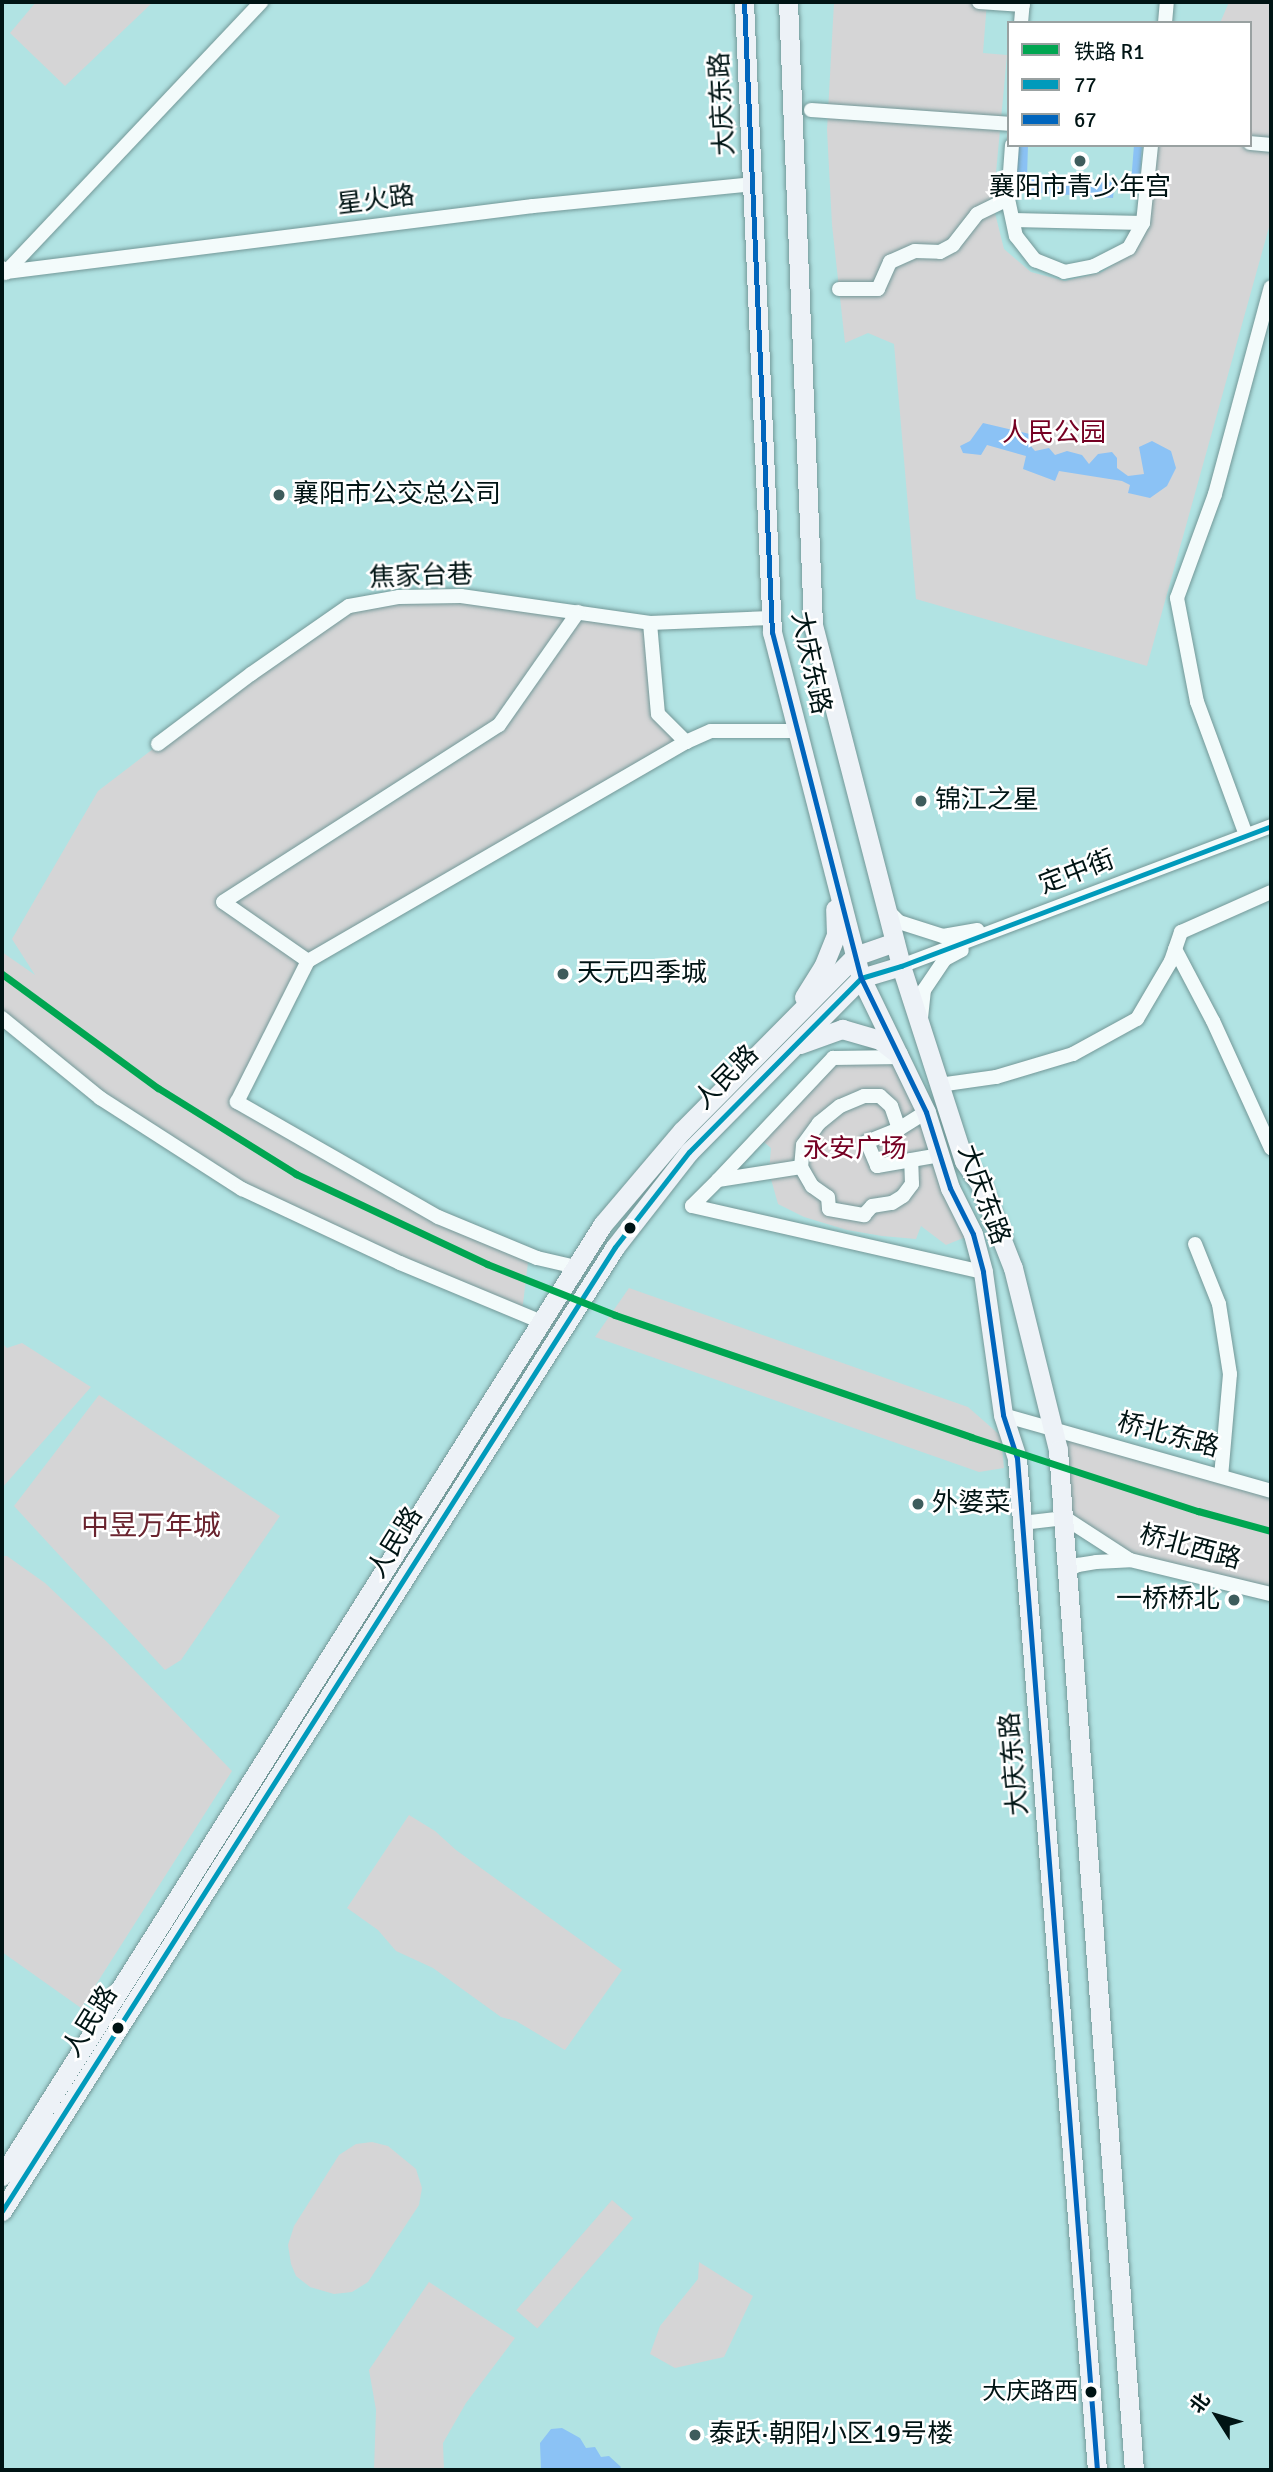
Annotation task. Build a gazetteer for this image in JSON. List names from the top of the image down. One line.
{"streets":{"main road":["大庆东路","人民路"],"street":["星火路","焦家台巷","定中街","桥北东路","桥北西路"]},"crossings":[["大庆东路","星火路"],["大庆东路","焦家台巷"],["大庆东路","定中街"],["大庆东路","人民路"],["大庆东路","桥北东路"],["大庆东路","桥北西路"],["定中街","人民路"]],"districts":["中昱万年城"],"parks":["人民公园","永安广场"],"places":["襄阳市青少年宫","襄阳市公交总公司","锦江之星","天元四季城","外婆菜","一桥桥北","大庆路西","泰跃·朝阳小区19号楼"],"lines":["transit line 67","transit line 77","rail line R1"],"legend":["铁路 R1","77","67"],"north":"top left"}
